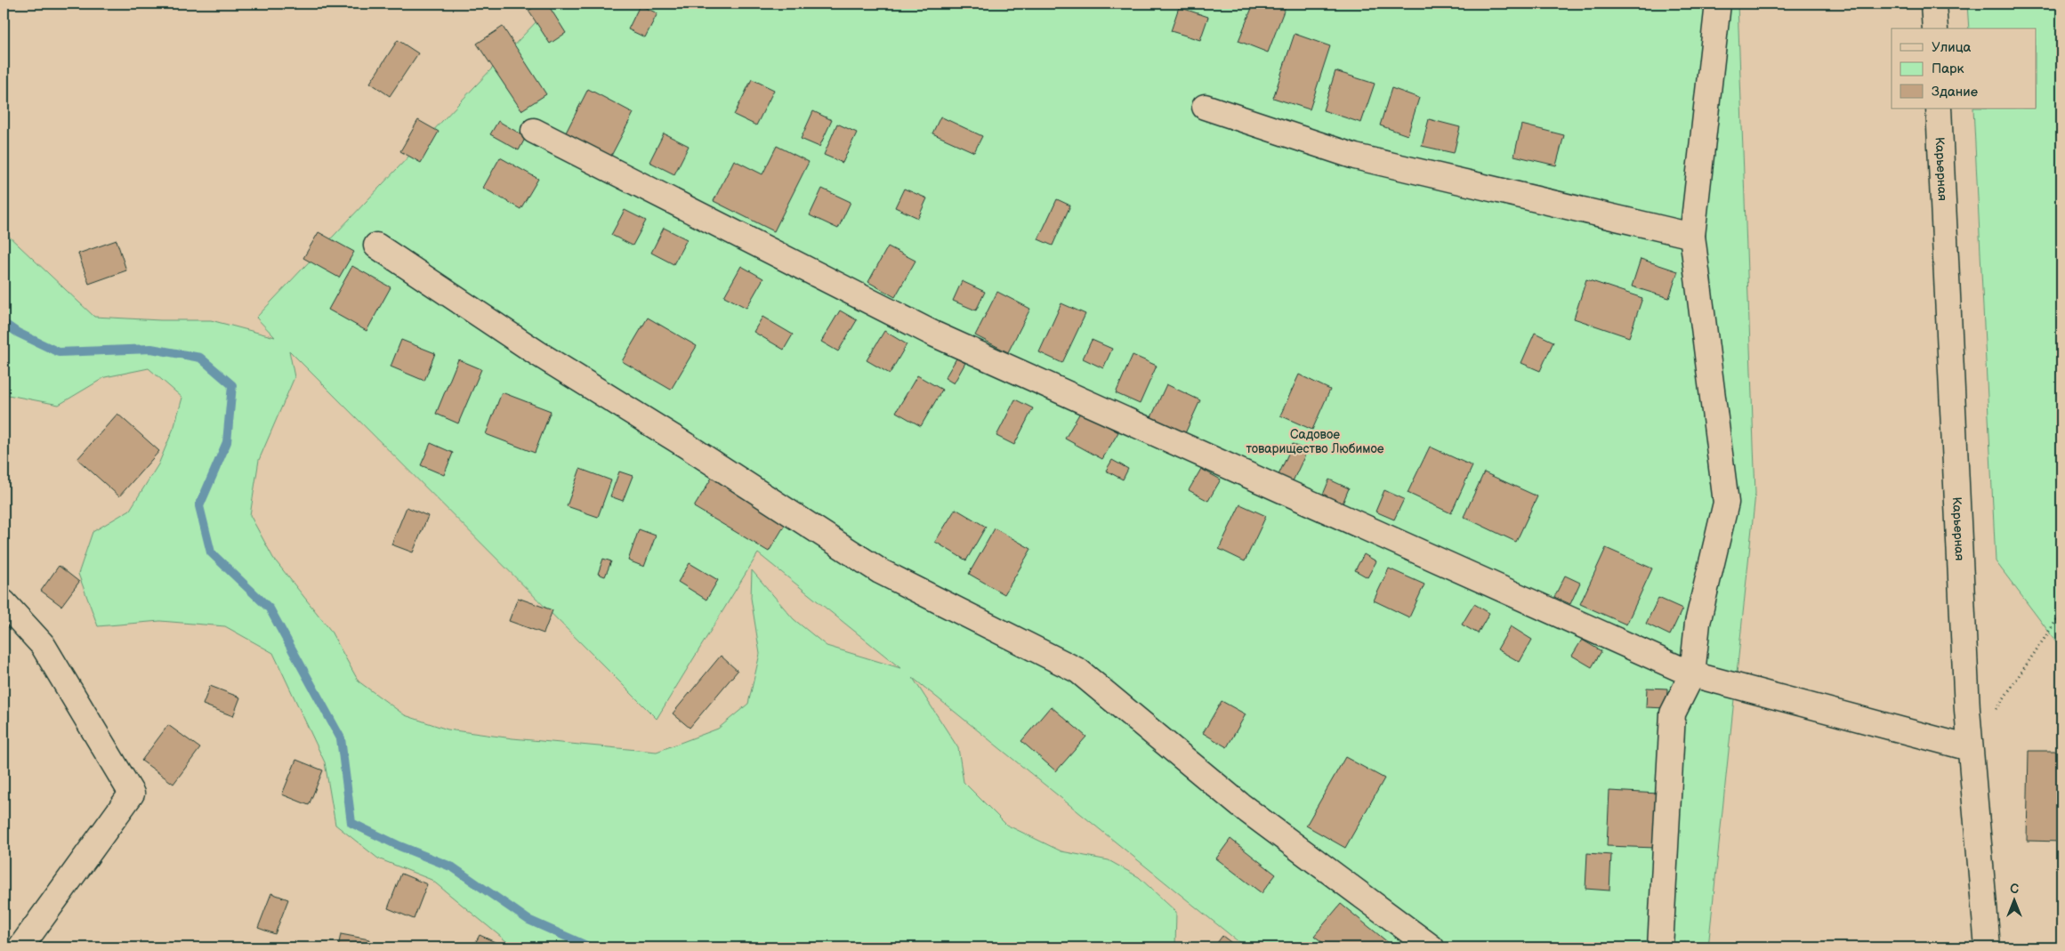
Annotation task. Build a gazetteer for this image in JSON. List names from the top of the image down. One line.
{"streets":{"street":["Карьерная"]},"parks":["Садовое товарищество Любимое"],"legend":["Улица","Парк","Здание"],"north":"top"}
